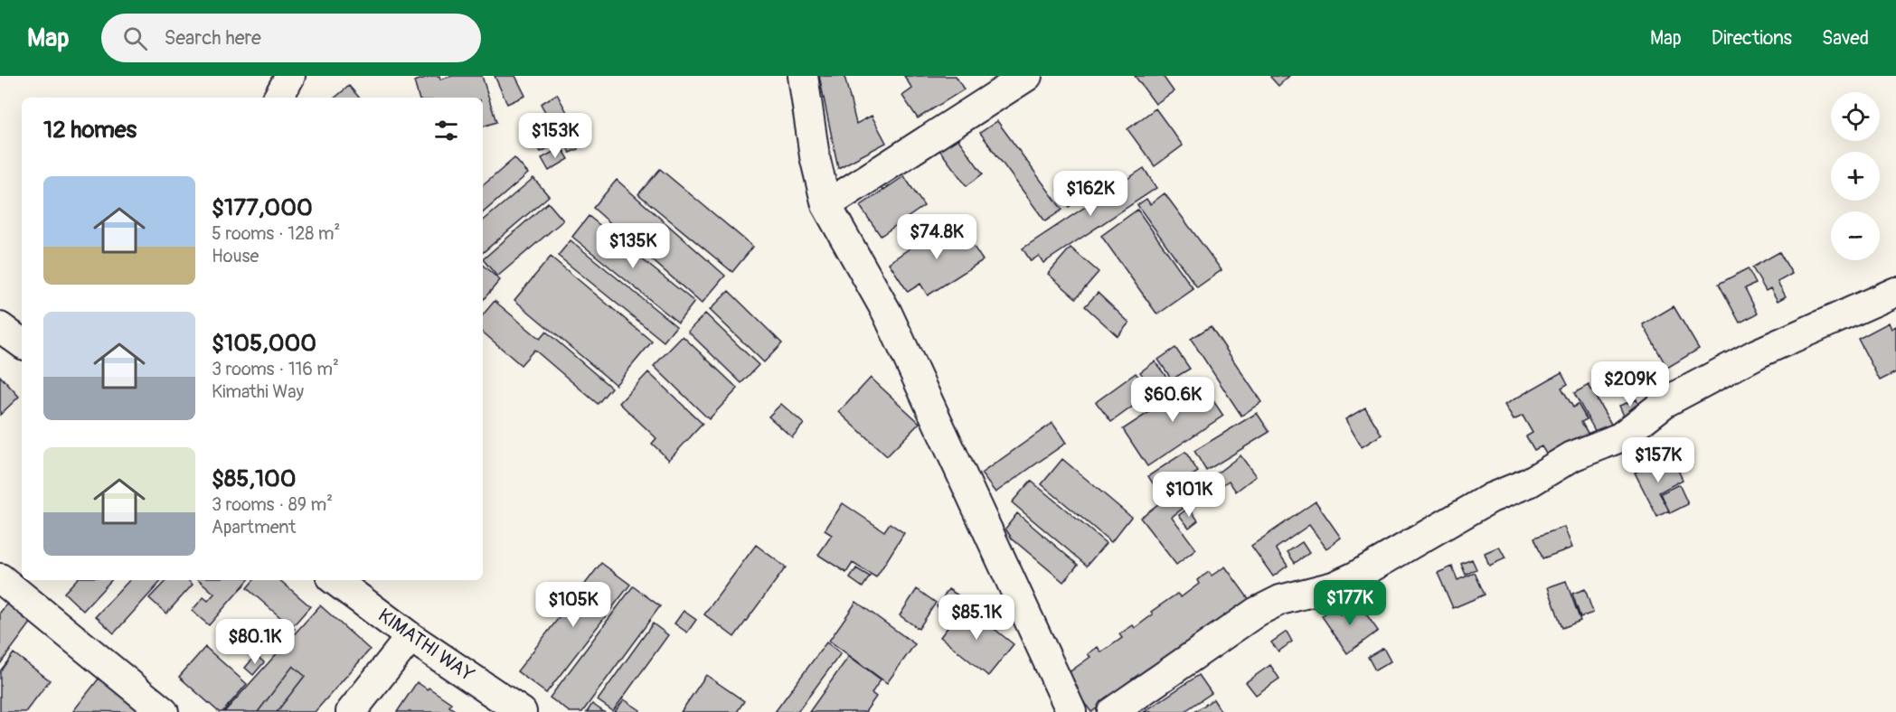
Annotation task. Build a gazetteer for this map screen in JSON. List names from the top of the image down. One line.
{"streets":{"street":["KIMATHI WAY"]},"page":{"header":"Map","search":"Search here","nav":["Map","Directions","Saved"],"map_buttons":["+","−"],"heading":"12 homes","price":["$153K","$162K","$74.8K","$135K","$209K","$60.6K","$157K","$101K","$177K","$105K","$85.1K","$80.1K"],"list":[{"name":"$177,000","note":"5 rooms · 128 m² · House"},{"name":"$105,000","note":"3 rooms · 116 m² · Kimathi Way"},{"name":"$85,100","note":"3 rooms · 89 m² · Apartment"}]}}
